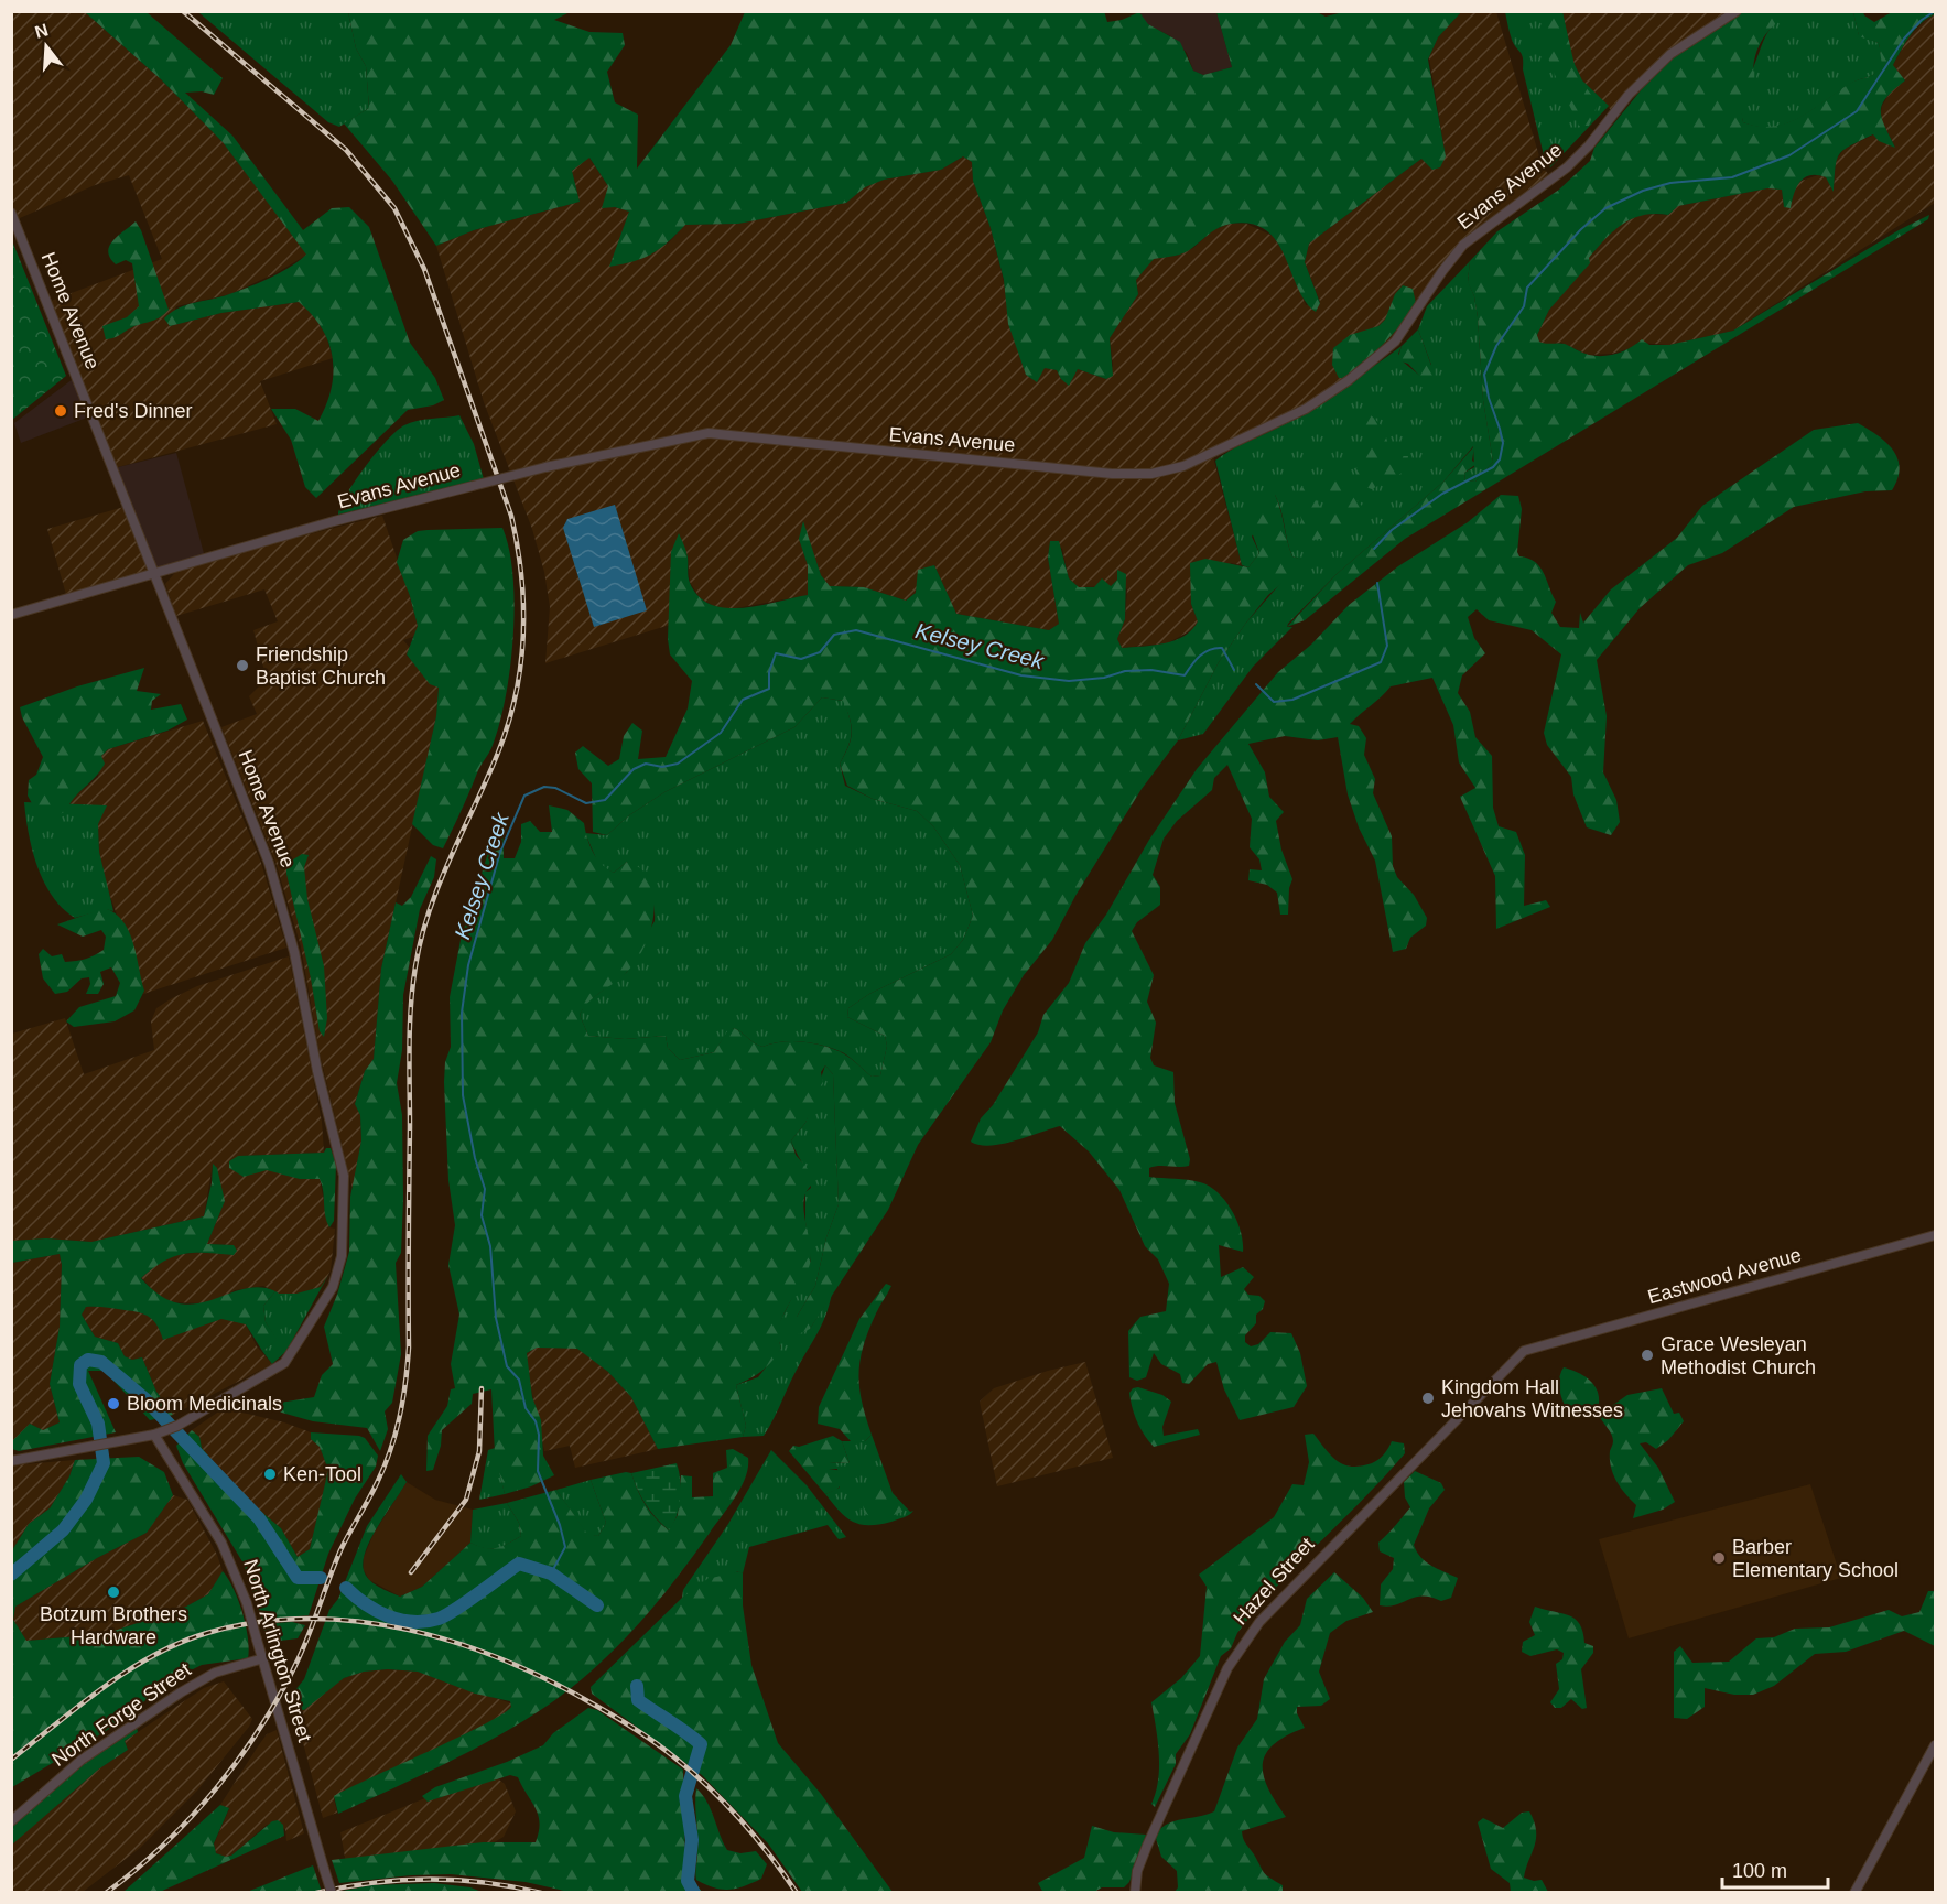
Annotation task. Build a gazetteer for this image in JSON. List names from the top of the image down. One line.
{"streets":{"street":["Evans Avenue","Home Avenue","Eastwood Avenue","Hazel Street","North Arlington Street","North Forge Street"]},"crossings":[["Evans Avenue","Home Avenue"],["Home Avenue","North Arlington Street"],["Eastwood Avenue","Hazel Street"],["North Arlington Street","North Forge Street"]],"water":["Kelsey Creek"],"places":["Fred's Dinner","Friendship Baptist Church","Grace Wesleyan Methodist Church","Kingdom Hall Jehovahs Witnesses","Bloom Medicinals","Ken-Tool","Barber Elementary School","Botzum Brothers Hardware"],"scale_bar":"100 m","north":"top"}
